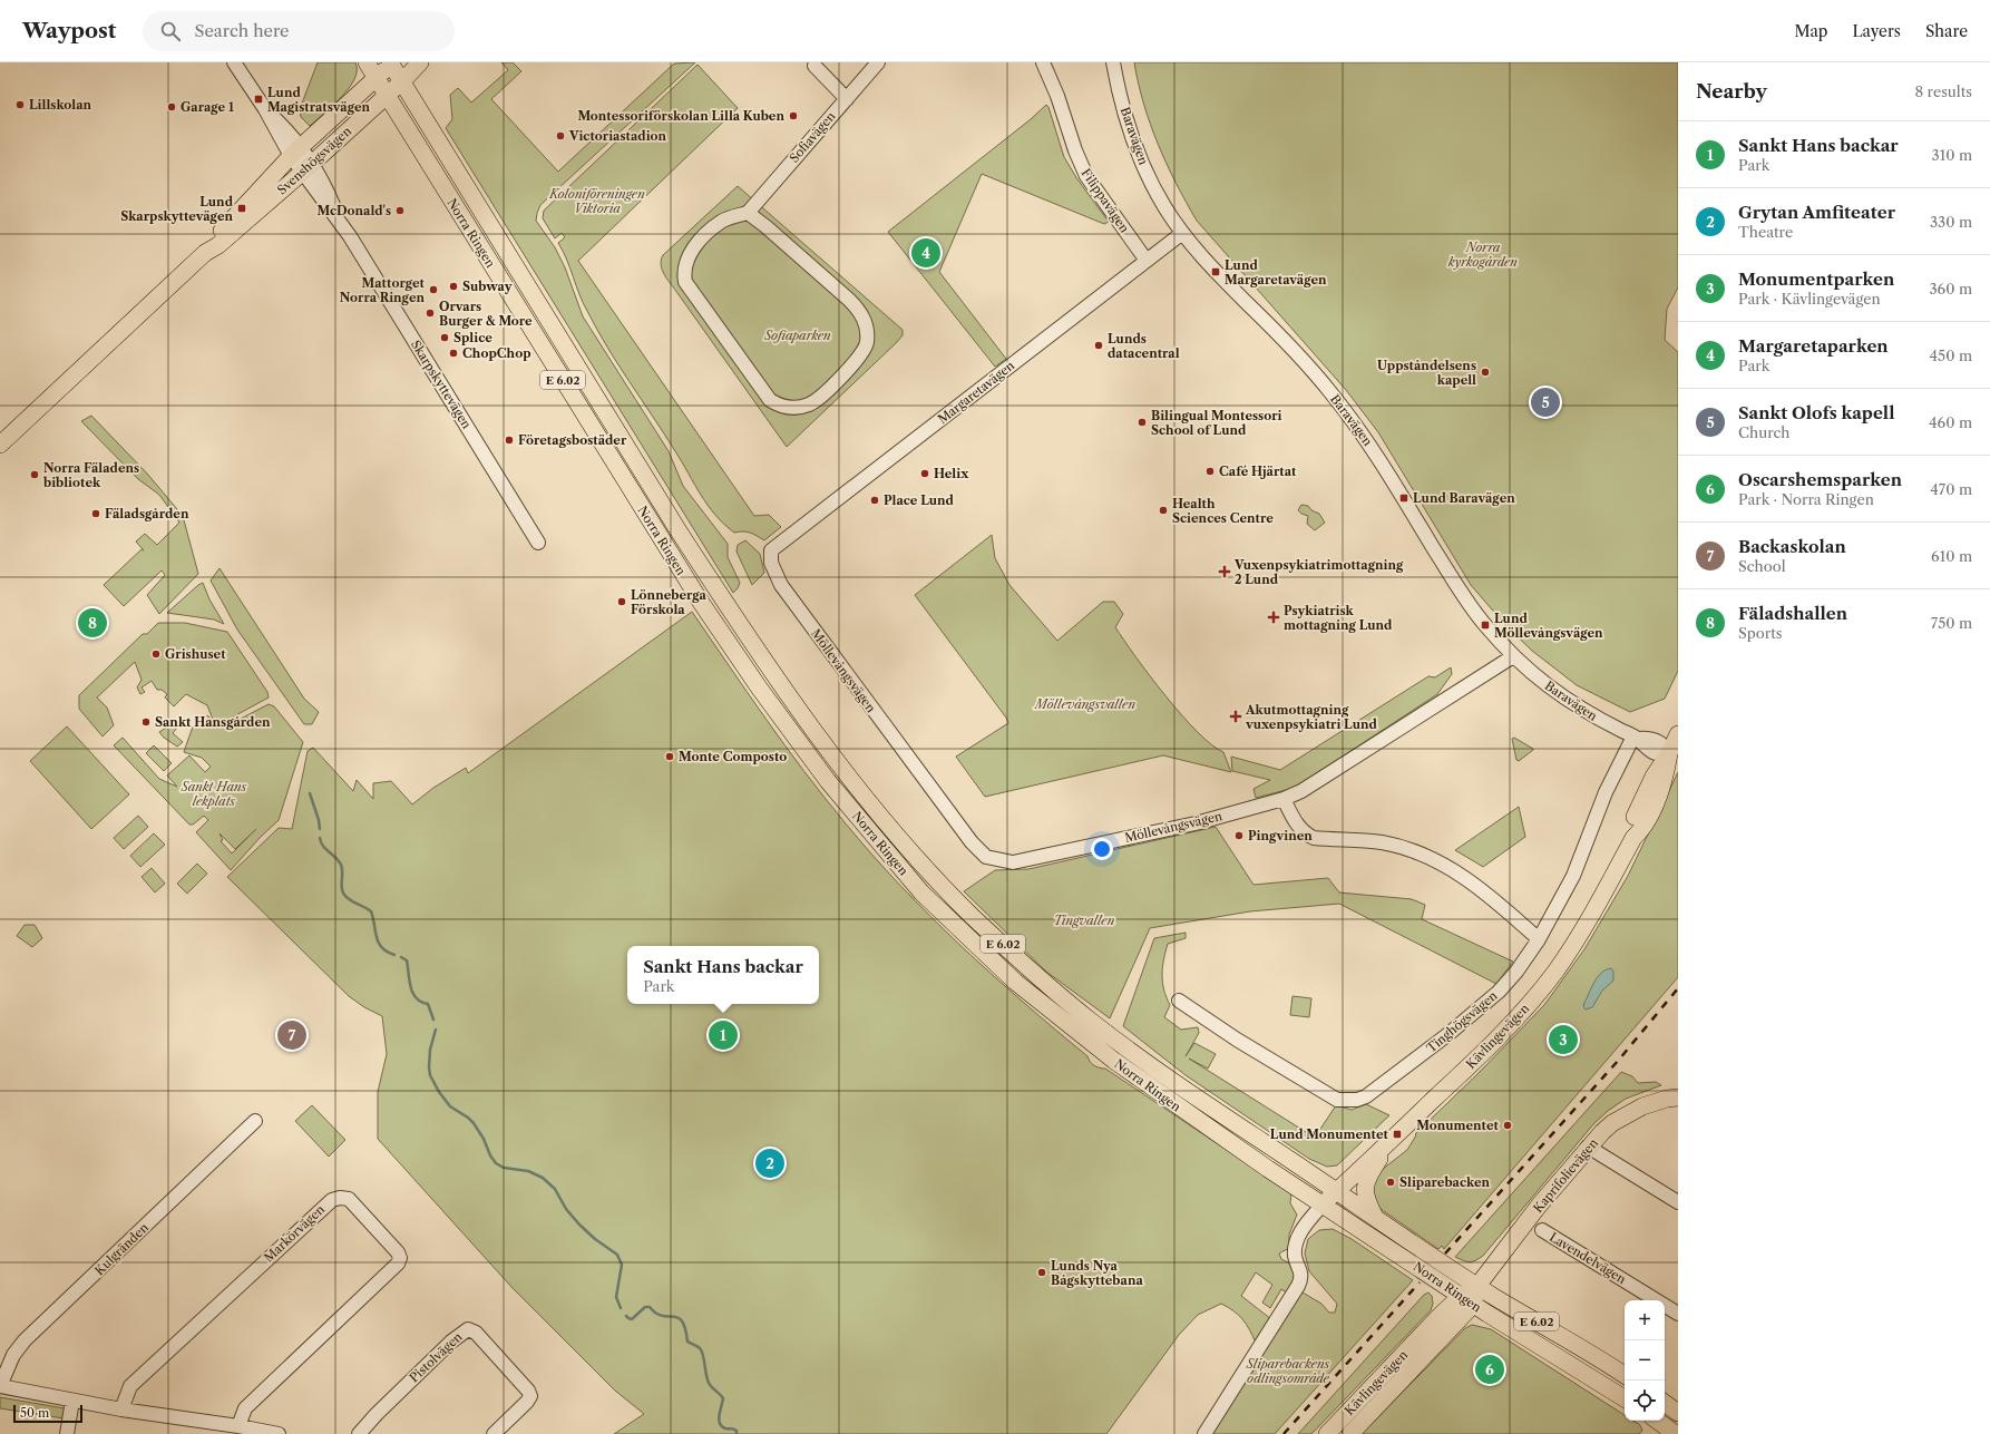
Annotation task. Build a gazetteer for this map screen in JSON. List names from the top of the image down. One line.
{"streets":{"main road":["Svenshögsvägen","Norra Ringen","E 6.02","Kävlingevägen","Kaprifolievägen"],"street":["Baravägen","Sofiavägen","Filippavägen","Skarpskyttevägen","Margaretavägen","Möllevångsvägen","Tinghögsvägen","Markörvägen","Kulgränden","Lavendelvägen","Pistolvägen"]},"crossings":[["Baravägen","Margaretavägen"],["Baravägen","Möllevångsvägen"],["Baravägen","Tinghögsvägen"],["Baravägen","Kävlingevägen"],["Svenshögsvägen","Norra Ringen"],["Svenshögsvägen","Skarpskyttevägen"],["Filippavägen","Margaretavägen"],["Norra Ringen","Kävlingevägen"],["Norra Ringen","Kaprifolievägen"],["Margaretavägen","Möllevångsvägen"]],"parks":["Koloniföreningen Viktoria","Norra kyrkogården","Sofiaparken","Möllevångsvallen","Sankt Hans lekplats","Tingvallen","Sliparebackens odlingsområde"],"places":{"transit":["Lund Magistratsvägen","Lund Skarpskyttevägen","Lund Margaretavägen","Lund Baravägen","Lund Möllevångsvägen","Lund Monumentet"],"other":["Lillskolan","Garage 1","Montessoriförskolan Lilla Kuben","Victoriastadion","McDonald's","Subway","Mattorget Norra Ringen","Orvars Burger & More","Splice","Lunds datacentral","ChopChop","Uppståndelsens kapell","Bilingual Montessori School of Lund","Företagsbostäder","Café Hjärtat","Helix","Norra Fäladens bibliotek","Place Lund","Health Sciences Centre","Fäladsgården","Lönneberga Förskola","Grishuset","Sankt Hansgården","Monte Composto","Pingvinen","Monumentet","Sliparebacken","Lunds Nya Bågskyttebana"],"health":["Vuxenpsykiatrimottagning 2 Lund","Psykiatrisk mottagning Lund","Akutmottagning vuxenpsykiatri Lund"]},"scale_bar":"50 m","page":{"header":"Waypost","search":"Search here","nav":["Map","Layers","Share"],"heading":["Nearby","8 results"],"list":[{"mark":"1","name":"Sankt Hans backar","note":"Park","value":"310 m"},{"mark":"2","name":"Grytan Amfiteater","note":"Theatre","value":"330 m"},{"mark":"3","name":"Monumentparken","note":"Park · Kävlingevägen","value":"360 m"},{"mark":"4","name":"Margaretaparken","note":"Park","value":"450 m"},{"mark":"5","name":"Sankt Olofs kapell","note":"Church","value":"460 m"},{"mark":"6","name":"Oscarshemsparken","note":"Park · Norra Ringen","value":"470 m"},{"mark":"7","name":"Backaskolan","note":"School","value":"610 m"},{"mark":"8","name":"Fäladshallen","note":"Sports","value":"750 m"}],"pins":["4","5","8","1","7","3","2","6"],"popup":["Sankt Hans backar","Park"],"map_buttons":["+","−"],"scale":"50 m"}}
